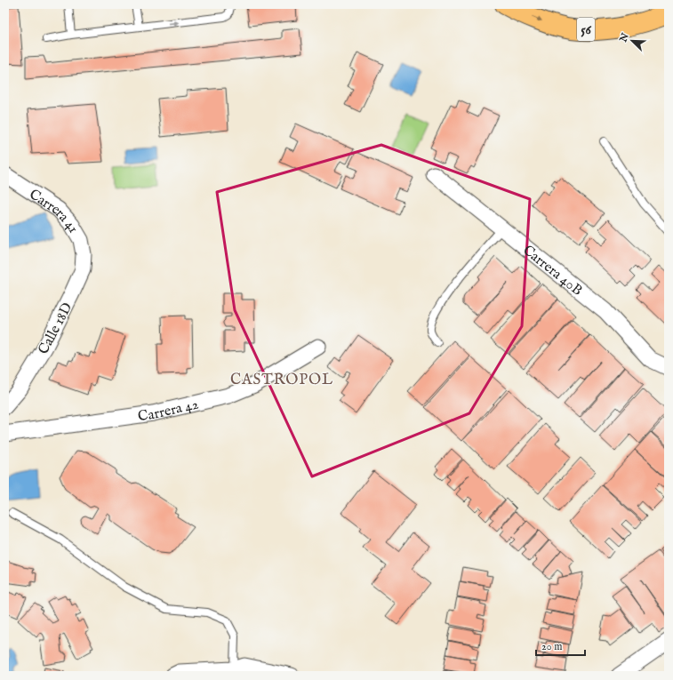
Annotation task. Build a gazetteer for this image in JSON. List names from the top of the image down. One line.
{"streets":{"main road":["56"],"street":["Carrera 41","Carrera 40B","Calle 18D","Carrera 42"]},"crossings":[["Carrera 41","Calle 18D"]],"districts":["CASTROPOL"],"scale_bar":"20 m","north":"top left"}
